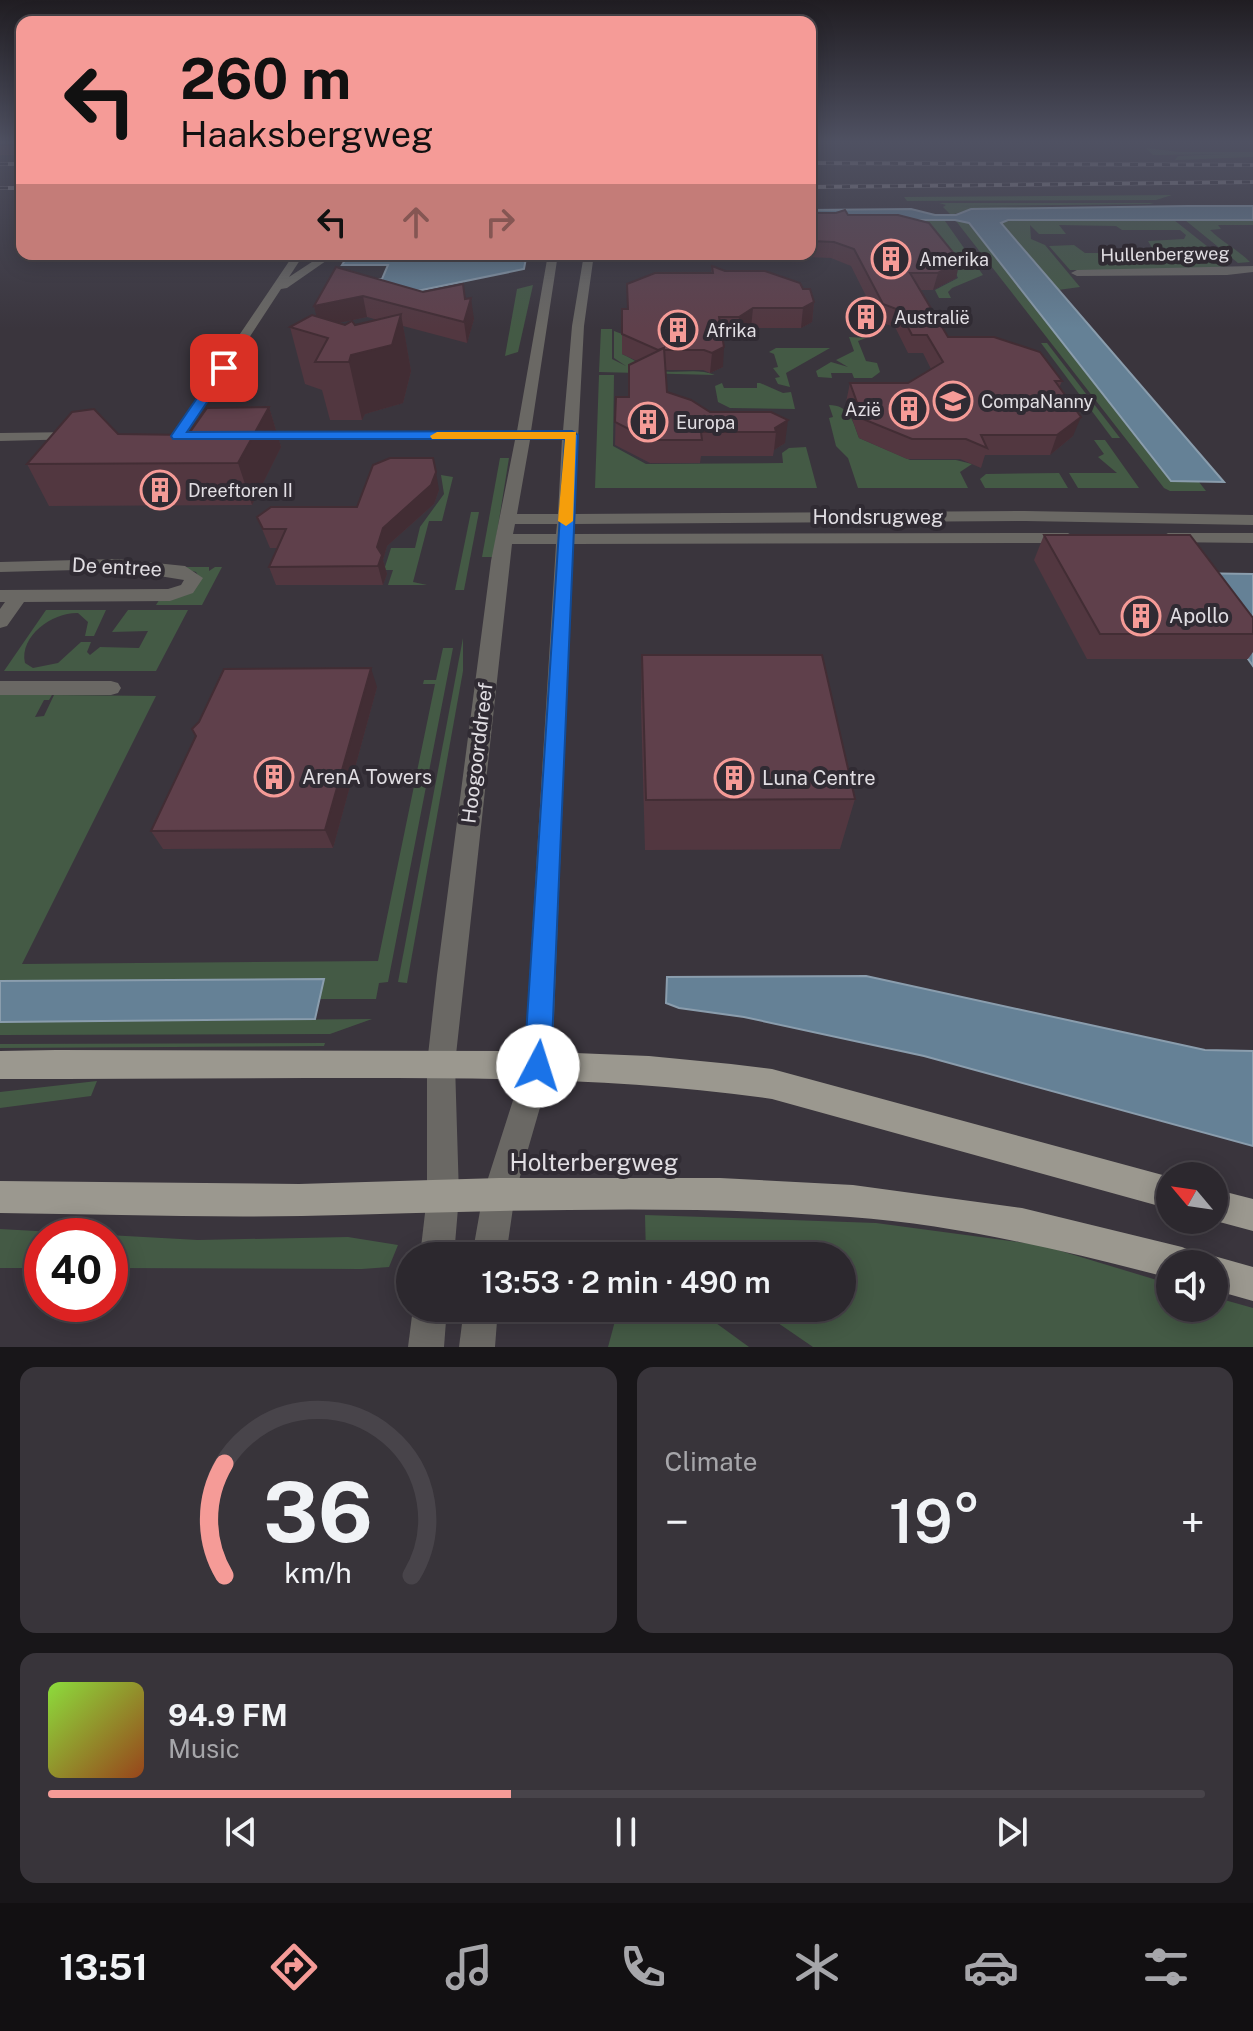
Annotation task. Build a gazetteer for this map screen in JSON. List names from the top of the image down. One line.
{"streets":{"main road":["Holterbergweg"],"street":["Hullenbergweg","Hondsrugweg","De entree","Hoogoorddreef"]},"crossings":[["Hondsrugweg","Hoogoorddreef"],["Hoogoorddreef","Holterbergweg"]],"places":{"building":["Amerika","Australië","Afrika","Azië","Europa","Dreeftoren II","Apollo","ArenA Towers","Luna Centre"],"school or university":["CompaNanny"]},"north":"top left","page":{"turn":["260 m","Haaksbergweg"],"limit":"40","trip":"13:53 · 2 min · 490 m","tile":"Climate","heat":["−","19°","+"],"song":["94.9 FM","Music"],"tabs":"13:51","gauge":["36","km/h"]}}
